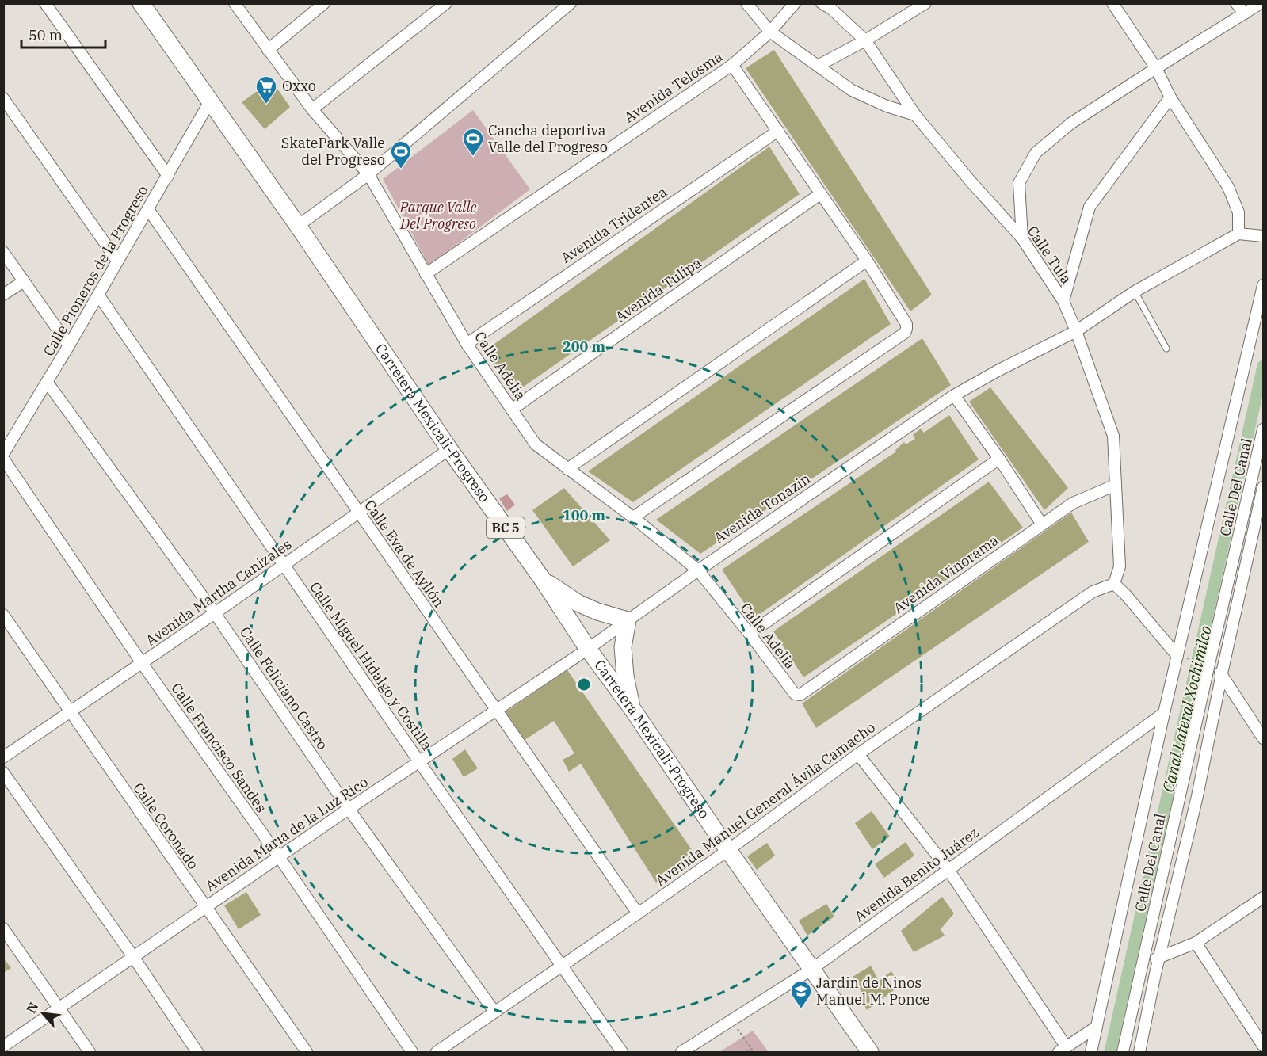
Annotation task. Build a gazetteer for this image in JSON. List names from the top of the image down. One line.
{"streets":{"main road":["Carretera Mexicali-Progreso","BC 5"],"street":["Avenida Telosma","Avenida Tridentea","Calle Tula","Calle Pioneros de la Progreso","Avenida Tulipa","Calle Adelia","Calle Del Canal","Avenida Tonazin","Calle Eva de Ayllón","Avenida Vinorama","Avenida Martha Canizales","Calle Miguel Hidalgo y Costilla","Calle Feliciano Castro","Calle Francisco Sandes","Avenida Manuel General Ávila Camacho","Calle Coronado","Avenida María de la Luz Rico","Avenida Benito Juárez"]},"crossings":[["Avenida Telosma","Calle Adelia"],["Avenida Tridentea","Calle Adelia"],["Calle Tula","Avenida Tonazin"],["Calle Tula","Avenida Vinorama"],["Calle Tula","Avenida Manuel General Ávila Camacho"],["Calle Pioneros de la Progreso","Carretera Mexicali-Progreso"],["Calle Pioneros de la Progreso","Calle Eva de Ayllón"],["Calle Pioneros de la Progreso","Calle Miguel Hidalgo y Costilla"],["Calle Pioneros de la Progreso","Calle Feliciano Castro"],["Avenida Tulipa","Calle Adelia"],["Calle Adelia","Avenida Tonazin"],["Calle Adelia","Avenida Vinorama"],["Carretera Mexicali-Progreso","Avenida Tonazin"],["Carretera Mexicali-Progreso","Avenida Martha Canizales"],["Carretera Mexicali-Progreso","Avenida Manuel General Ávila Camacho"],["Carretera Mexicali-Progreso","Avenida María de la Luz Rico"],["Carretera Mexicali-Progreso","Avenida Benito Juárez"],["Avenida Tonazin","Avenida María de la Luz Rico"],["Calle Eva de Ayllón","Avenida Martha Canizales"],["Calle Eva de Ayllón","Avenida Manuel General Ávila Camacho"],["Calle Eva de Ayllón","Avenida María de la Luz Rico"],["Avenida Martha Canizales","Calle Miguel Hidalgo y Costilla"],["Avenida Martha Canizales","Calle Feliciano Castro"],["Avenida Martha Canizales","Calle Francisco Sandes"],["Avenida Martha Canizales","Calle Coronado"],["Calle Miguel Hidalgo y Costilla","Avenida Manuel General Ávila Camacho"],["Calle Miguel Hidalgo y Costilla","Avenida María de la Luz Rico"],["Calle Feliciano Castro","Avenida Manuel General Ávila Camacho"],["Calle Feliciano Castro","Avenida María de la Luz Rico"],["Calle Francisco Sandes","Avenida María de la Luz Rico"],["Calle Coronado","Avenida María de la Luz Rico"]],"water":["Canal Lateral Xochimilco"],"parks":["Parque Valle Del Progreso"],"places":{"supermarket":["Oxxo"],"sports":["Cancha deportiva Valle del Progreso","SkatePark Valle del Progreso"],"school or university":["Jardin de Niños Manuel M. Ponce"]},"scale_bar":"50 m","north":"top left","rings":["200 m","100 m"]}
